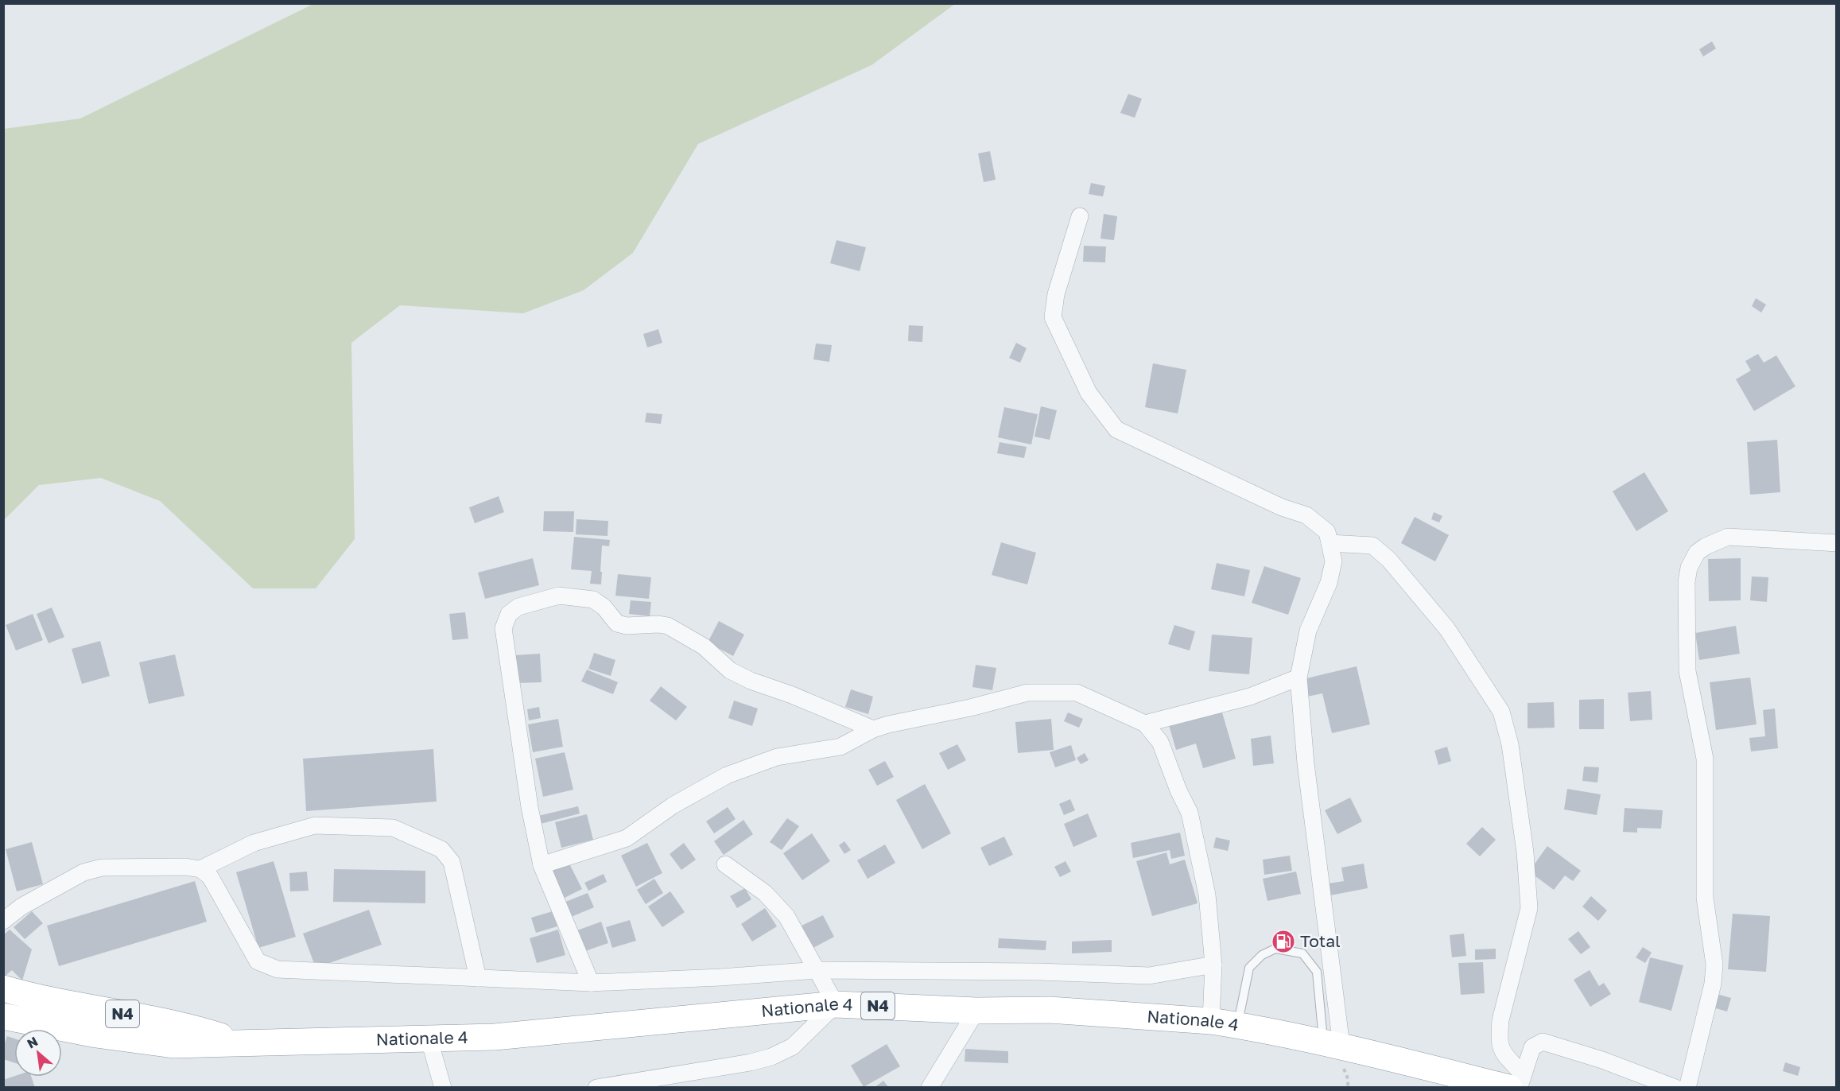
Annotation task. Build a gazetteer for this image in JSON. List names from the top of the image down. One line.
{"streets":{"highway":["N4","Nationale 4"]},"places":{"fuel station":["Total"]},"north":"top left"}
